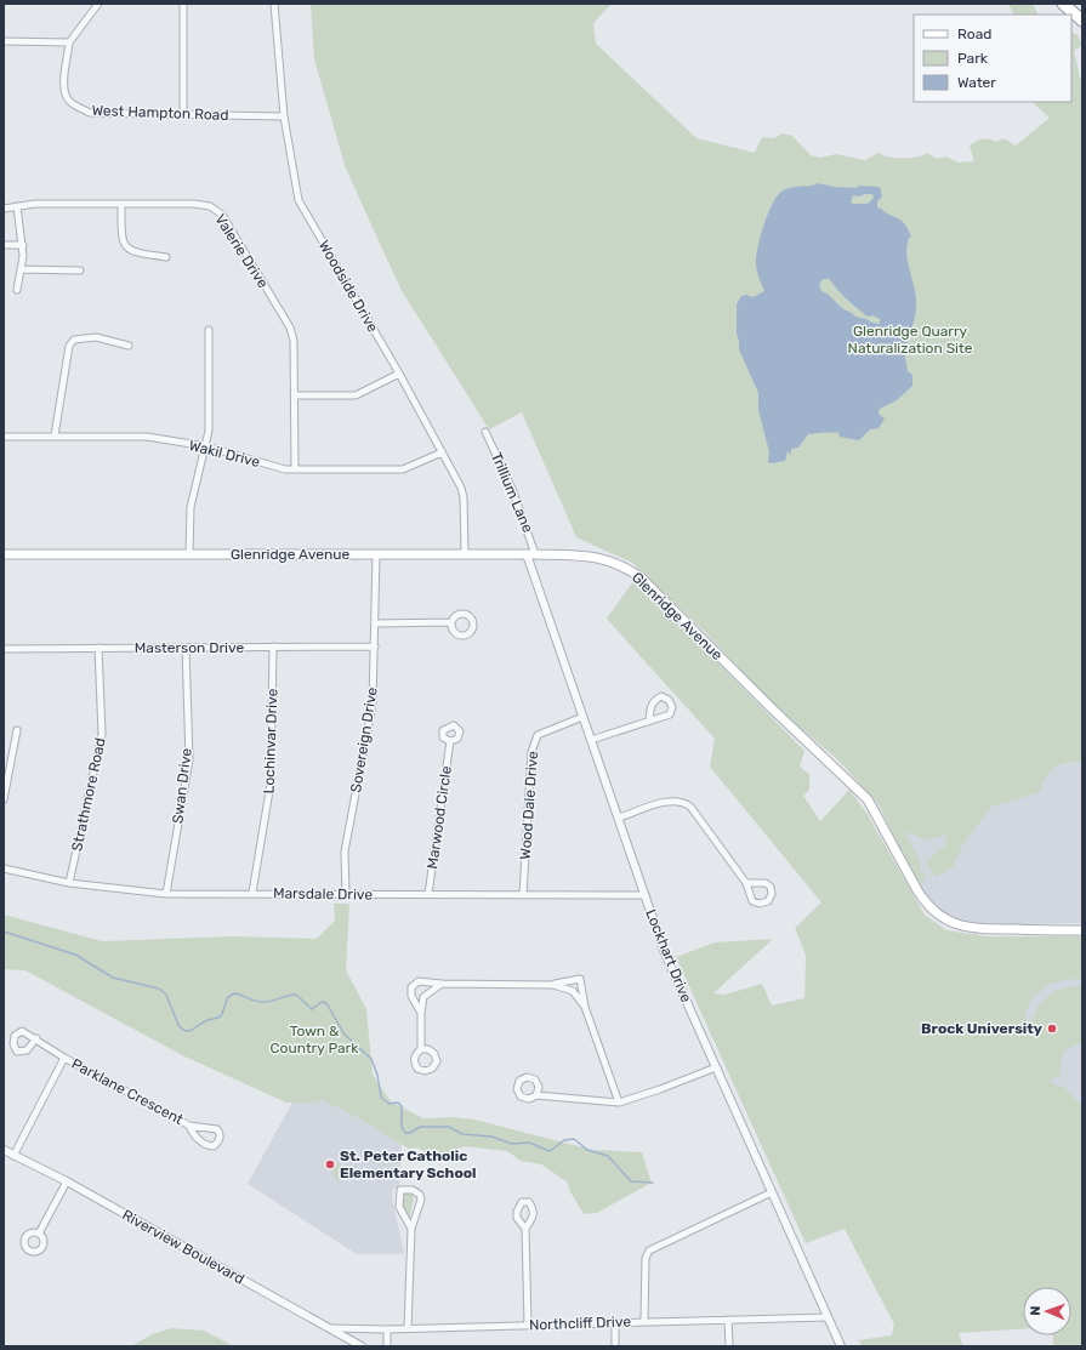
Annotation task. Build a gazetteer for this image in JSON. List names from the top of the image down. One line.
{"streets":{"main road":["Glenridge Avenue"],"street":["West Hampton Road","Valerie Drive","Woodside Drive","Wakil Drive","Trillium Lane","Masterson Drive","Sovereign Drive","Lochinvar Drive","Swan Drive","Strathmore Road","Wood Dale Drive","Marwood Circle","Marsdale Drive","Lockhart Drive","Parklane Crescent","Riverview Boulevard","Northcliff Drive"]},"crossings":[["West Hampton Road","Woodside Drive"],["Valerie Drive","Wakil Drive"],["Woodside Drive","Wakil Drive"],["Woodside Drive","Glenridge Avenue"],["Trillium Lane","Glenridge Avenue"],["Trillium Lane","Lockhart Drive"],["Glenridge Avenue","Sovereign Drive"],["Glenridge Avenue","Lockhart Drive"],["Masterson Drive","Sovereign Drive"],["Masterson Drive","Lochinvar Drive"],["Masterson Drive","Swan Drive"],["Masterson Drive","Strathmore Road"],["Sovereign Drive","Marsdale Drive"],["Lochinvar Drive","Marsdale Drive"],["Swan Drive","Marsdale Drive"],["Strathmore Road","Marsdale Drive"],["Wood Dale Drive","Marsdale Drive"],["Wood Dale Drive","Lockhart Drive"],["Marwood Circle","Marsdale Drive"],["Marsdale Drive","Lockhart Drive"],["Lockhart Drive","Northcliff Drive"],["Parklane Crescent","Riverview Boulevard"],["Riverview Boulevard","Northcliff Drive"]],"parks":["Glenridge Quarry Naturalization Site","Town & Country Park"],"places":["Brock University","St. Peter Catholic Elementary School"],"legend":["Road","Park","Water"],"north":"left"}
